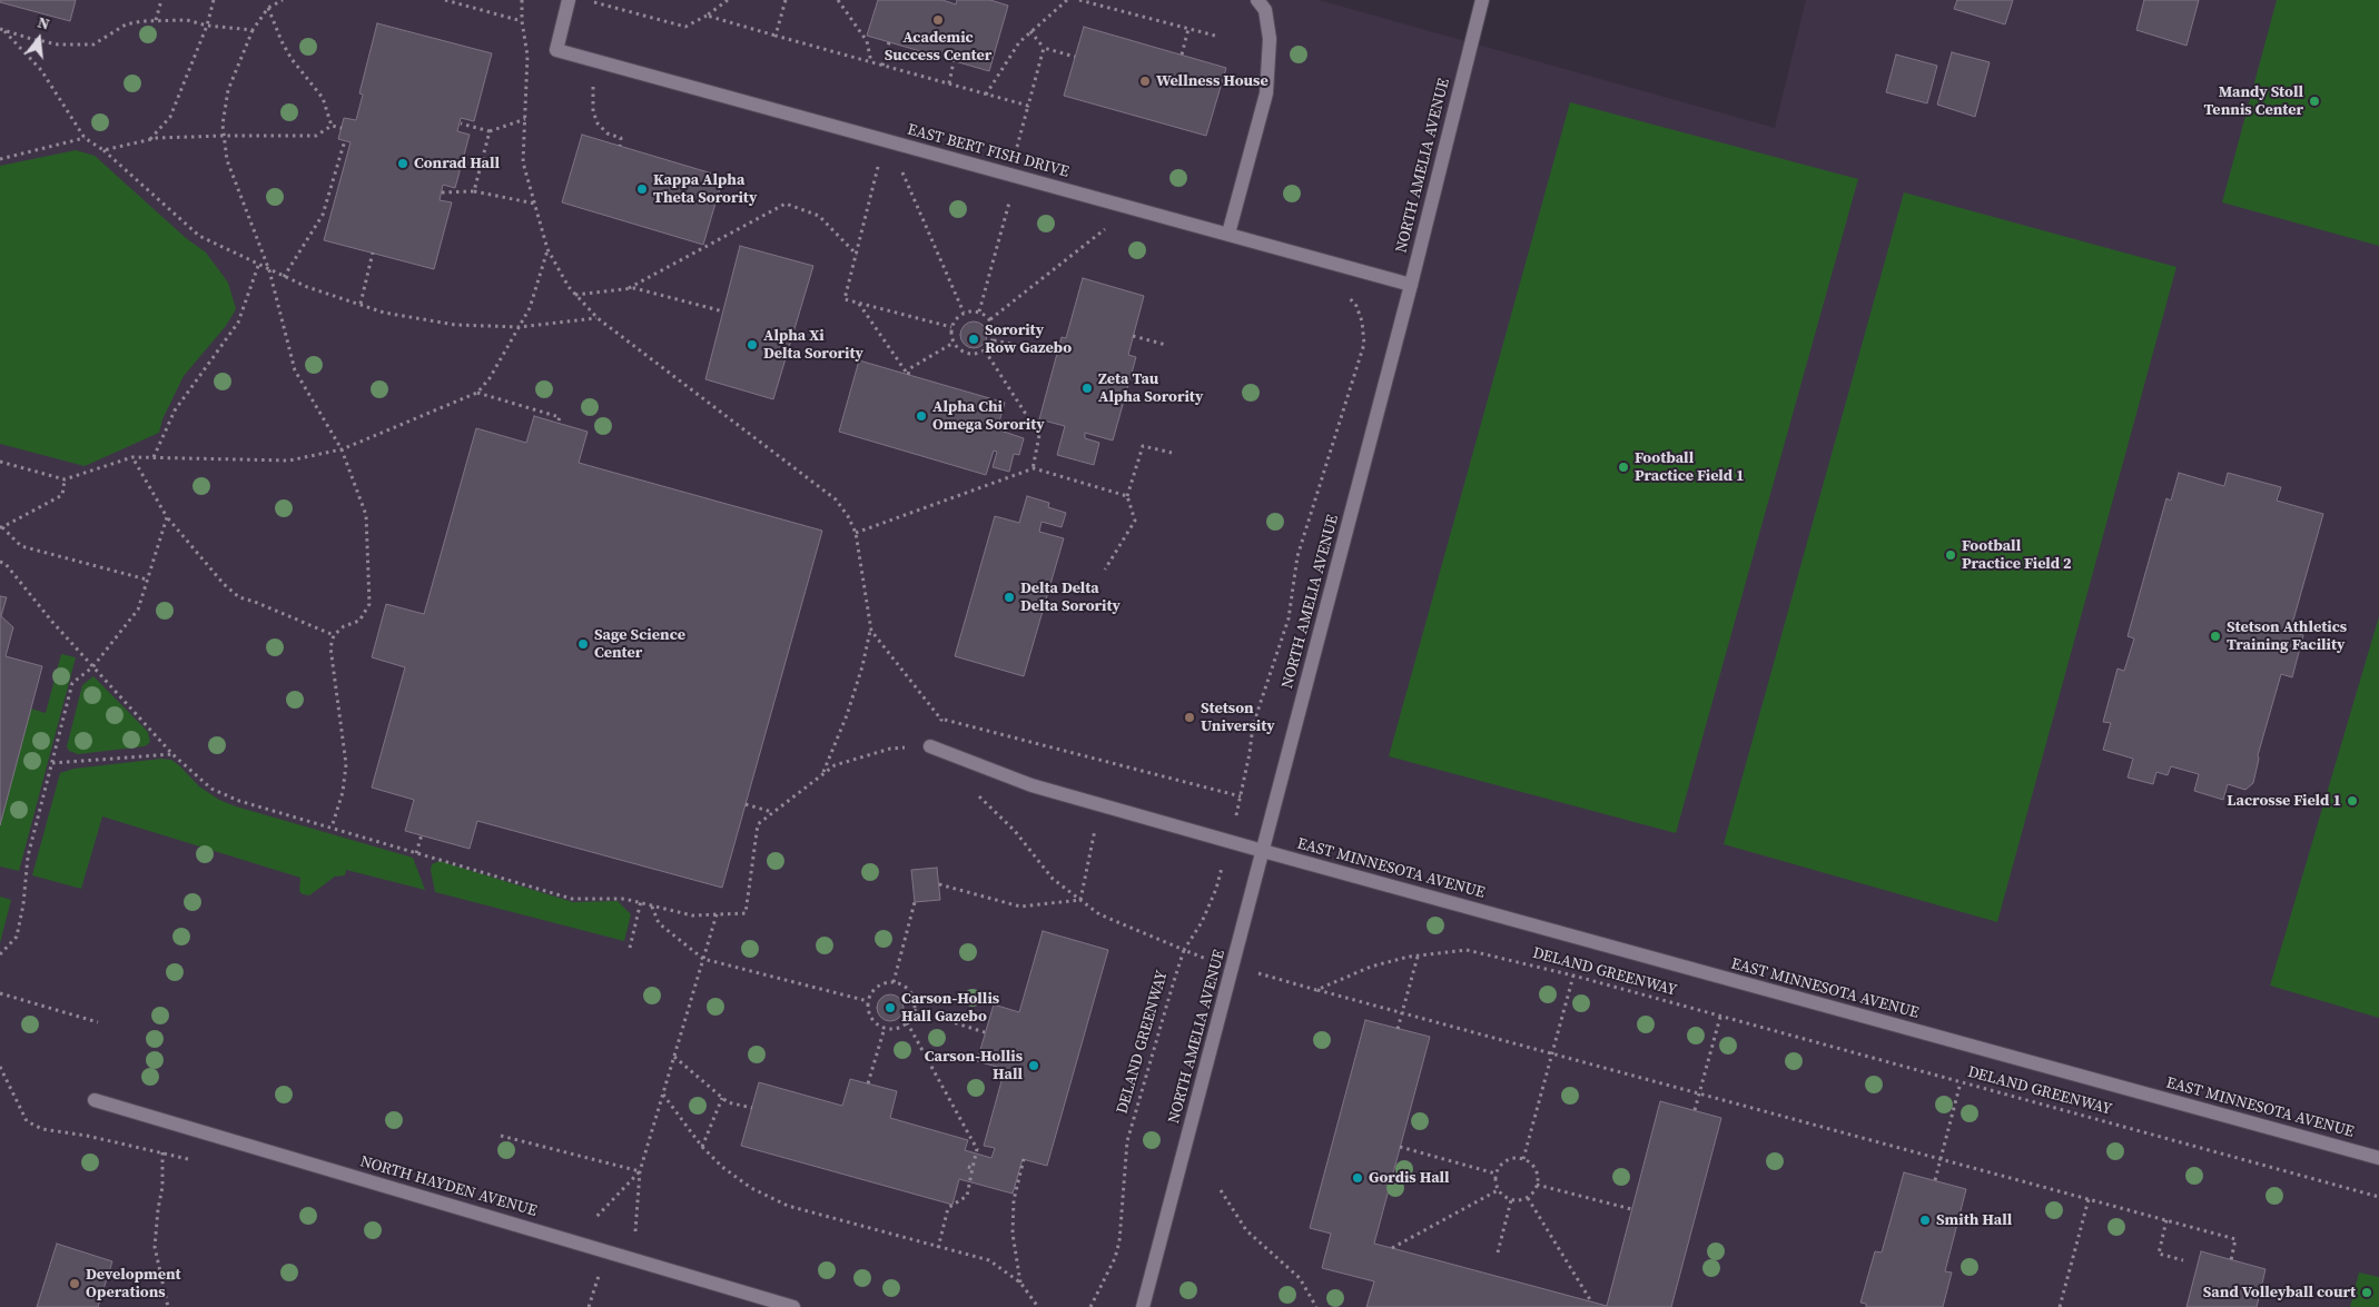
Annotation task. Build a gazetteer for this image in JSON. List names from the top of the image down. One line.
{"streets":{"street":["EAST BERT FISH DRIVE","NORTH AMELIA AVENUE","EAST MINNESOTA AVENUE","NORTH HAYDEN AVENUE"],"path":["DELAND GREENWAY"]},"crossings":[["EAST BERT FISH DRIVE","NORTH AMELIA AVENUE"],["NORTH AMELIA AVENUE","EAST MINNESOTA AVENUE"],["EAST MINNESOTA AVENUE","DELAND GREENWAY"]],"places":["Academic Success Center","Wellness House","Mandy Stoll Tennis Center","Conrad Hall","Kappa Alpha Theta Sorority","Sorority Row Gazebo","Alpha Xi Delta Sorority","Zeta Tau Alpha Sorority","Alpha Chi Omega Sorority","Football Practice Field 1","Football Practice Field 2","Delta Delta Delta Sorority","Stetson Athletics Training Facility","Sage Science Center","Stetson University","Lacrosse Field 1","Carson-Hollis Hall Gazebo","Carson-Hollis Hall","Gordis Hall","Smith Hall","Development Operations","Sand Volleyball court"],"north":"top"}
